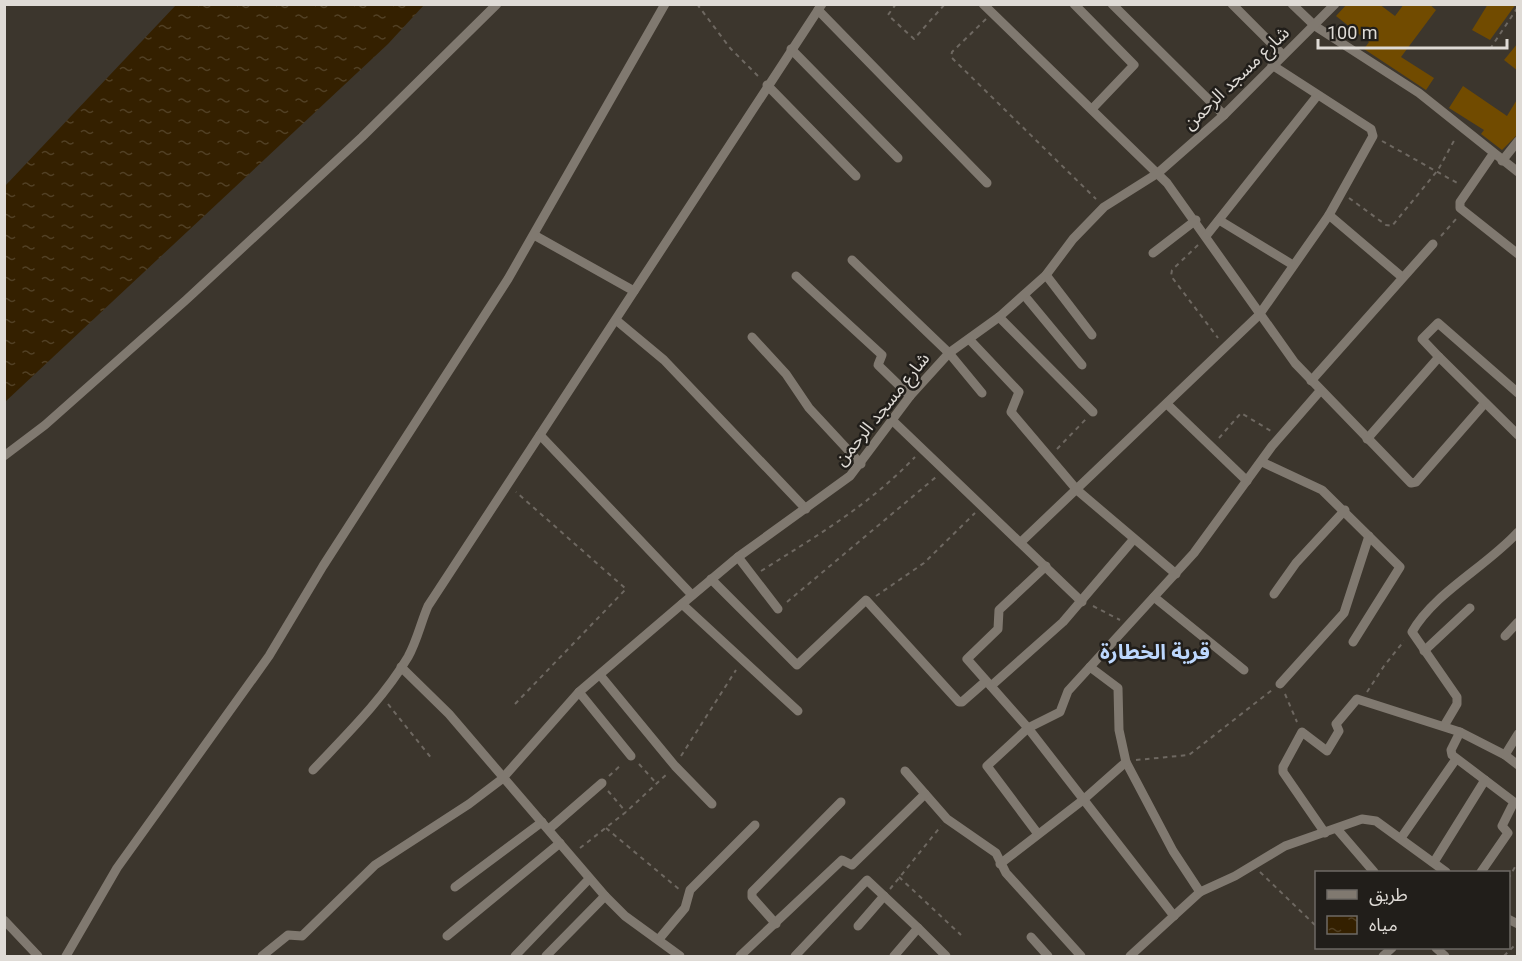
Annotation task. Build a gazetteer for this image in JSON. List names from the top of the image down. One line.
{"streets":{"street":["شارع مسجد الرحمن"]},"districts":["قرية الخطارة"],"legend":["طريق","مياه"],"scale_bar":"100 m"}
